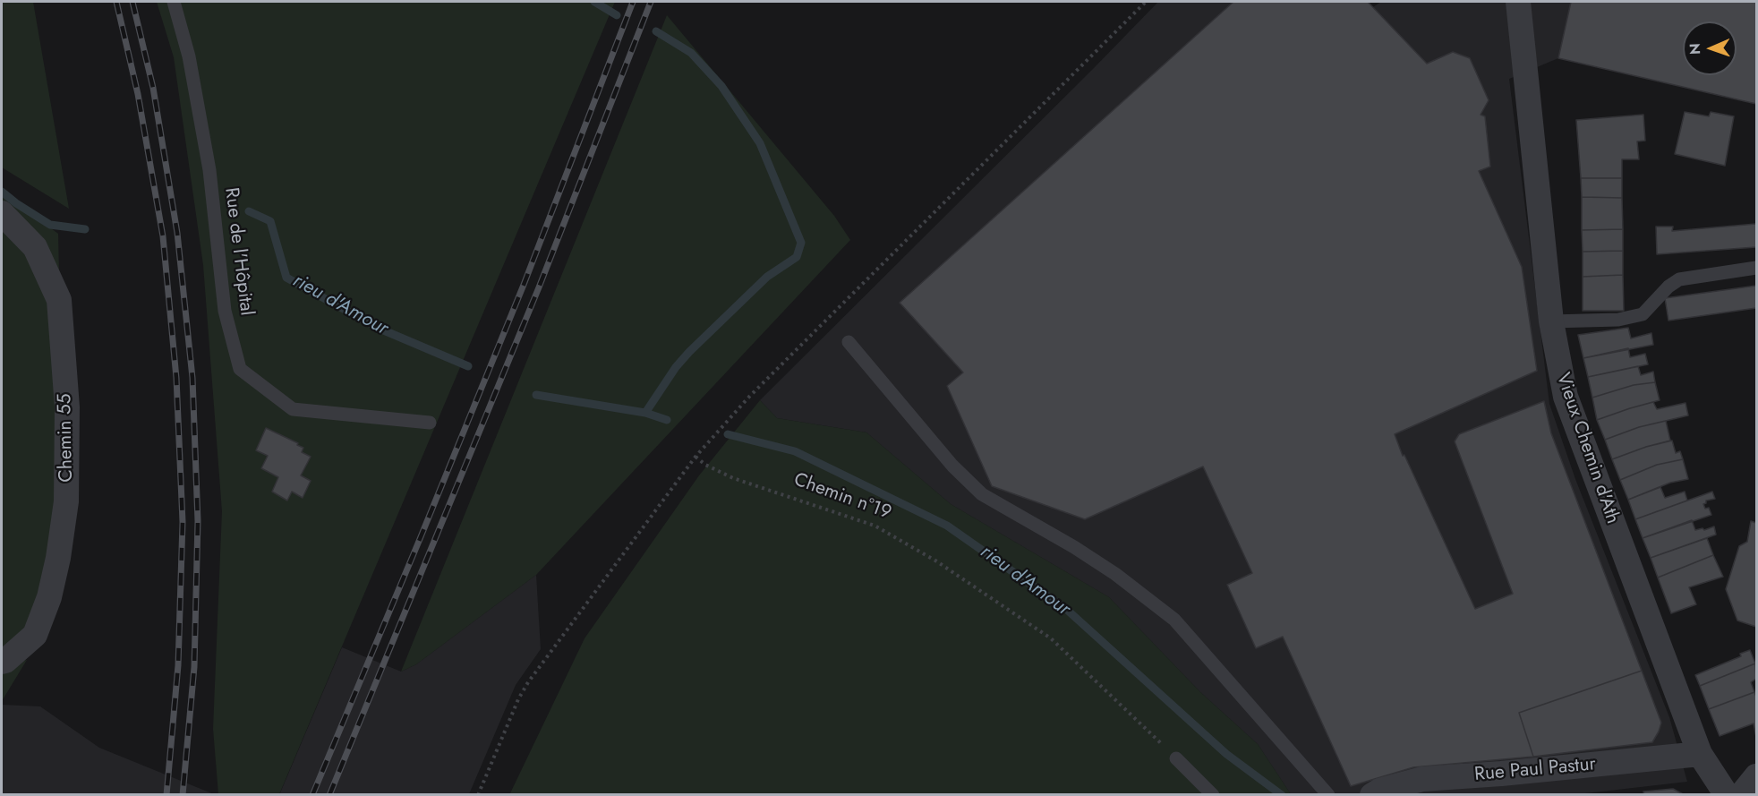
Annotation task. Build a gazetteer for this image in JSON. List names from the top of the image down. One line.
{"streets":{"street":["Chemin 55","Vieux Chemin d'Ath","Rue Paul Pastur"],"lane":["Rue de l'Hôpital"],"path":["Chemin n°19"]},"crossings":[["Vieux Chemin d'Ath","Rue Paul Pastur"]],"water":["rieu d'Amour"],"north":"left"}
